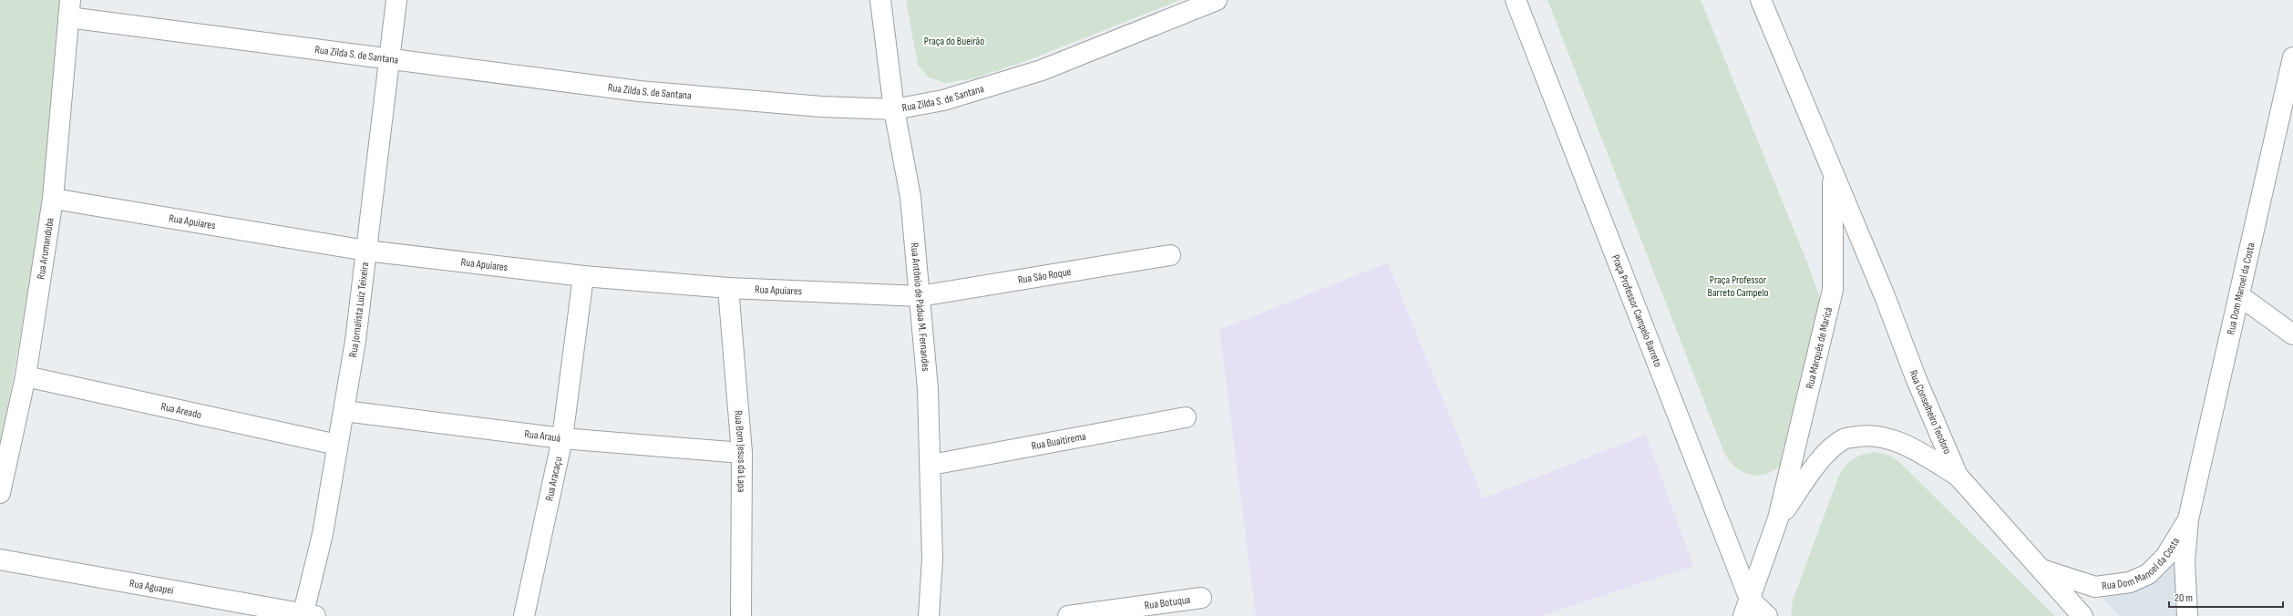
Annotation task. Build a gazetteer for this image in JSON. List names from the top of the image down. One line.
{"streets":{"street":["Rua Zilda S. de Santana","Rua Apuiares","Rua Arumanduba","Rua São Roque","Rua Dom Manoel da Costa","Rua Antônio de Pádua M. Fernandes","Rua Jornalista Luiz Teixeira","Praça Professor Campelo Barreto","Rua Marquês de Maricá","Rua Areado","Rua Conselheiro Teodoro","Rua Arauá","Rua Buaitirema","Rua Bom Jesus da Lapa","Rua Aracaçu","Rua Aguapei","Rua Botuqua"]},"crossings":[["Rua Zilda S. de Santana","Rua Arumanduba"],["Rua Zilda S. de Santana","Rua Antônio de Pádua M. Fernandes"],["Rua Zilda S. de Santana","Rua Jornalista Luiz Teixeira"],["Rua Apuiares","Rua Arumanduba"],["Rua Apuiares","Rua São Roque"],["Rua Apuiares","Rua Antônio de Pádua M. Fernandes"],["Rua Apuiares","Rua Jornalista Luiz Teixeira"],["Rua Apuiares","Rua Bom Jesus da Lapa"],["Rua Apuiares","Rua Aracaçu"],["Rua Arumanduba","Rua Areado"],["Rua São Roque","Rua Antônio de Pádua M. Fernandes"],["Rua Dom Manoel da Costa","Rua Conselheiro Teodoro"],["Rua Antônio de Pádua M. Fernandes","Rua Buaitirema"],["Rua Jornalista Luiz Teixeira","Rua Areado"],["Rua Jornalista Luiz Teixeira","Rua Arauá"],["Rua Jornalista Luiz Teixeira","Rua Aguapei"],["Praça Professor Campelo Barreto","Rua Marquês de Maricá"],["Rua Marquês de Maricá","Rua Conselheiro Teodoro"],["Rua Arauá","Rua Bom Jesus da Lapa"],["Rua Arauá","Rua Aracaçu"]],"parks":["Praça do Bueirão","Praça Professor Barreto Campelo"],"scale_bar":"20 m"}
